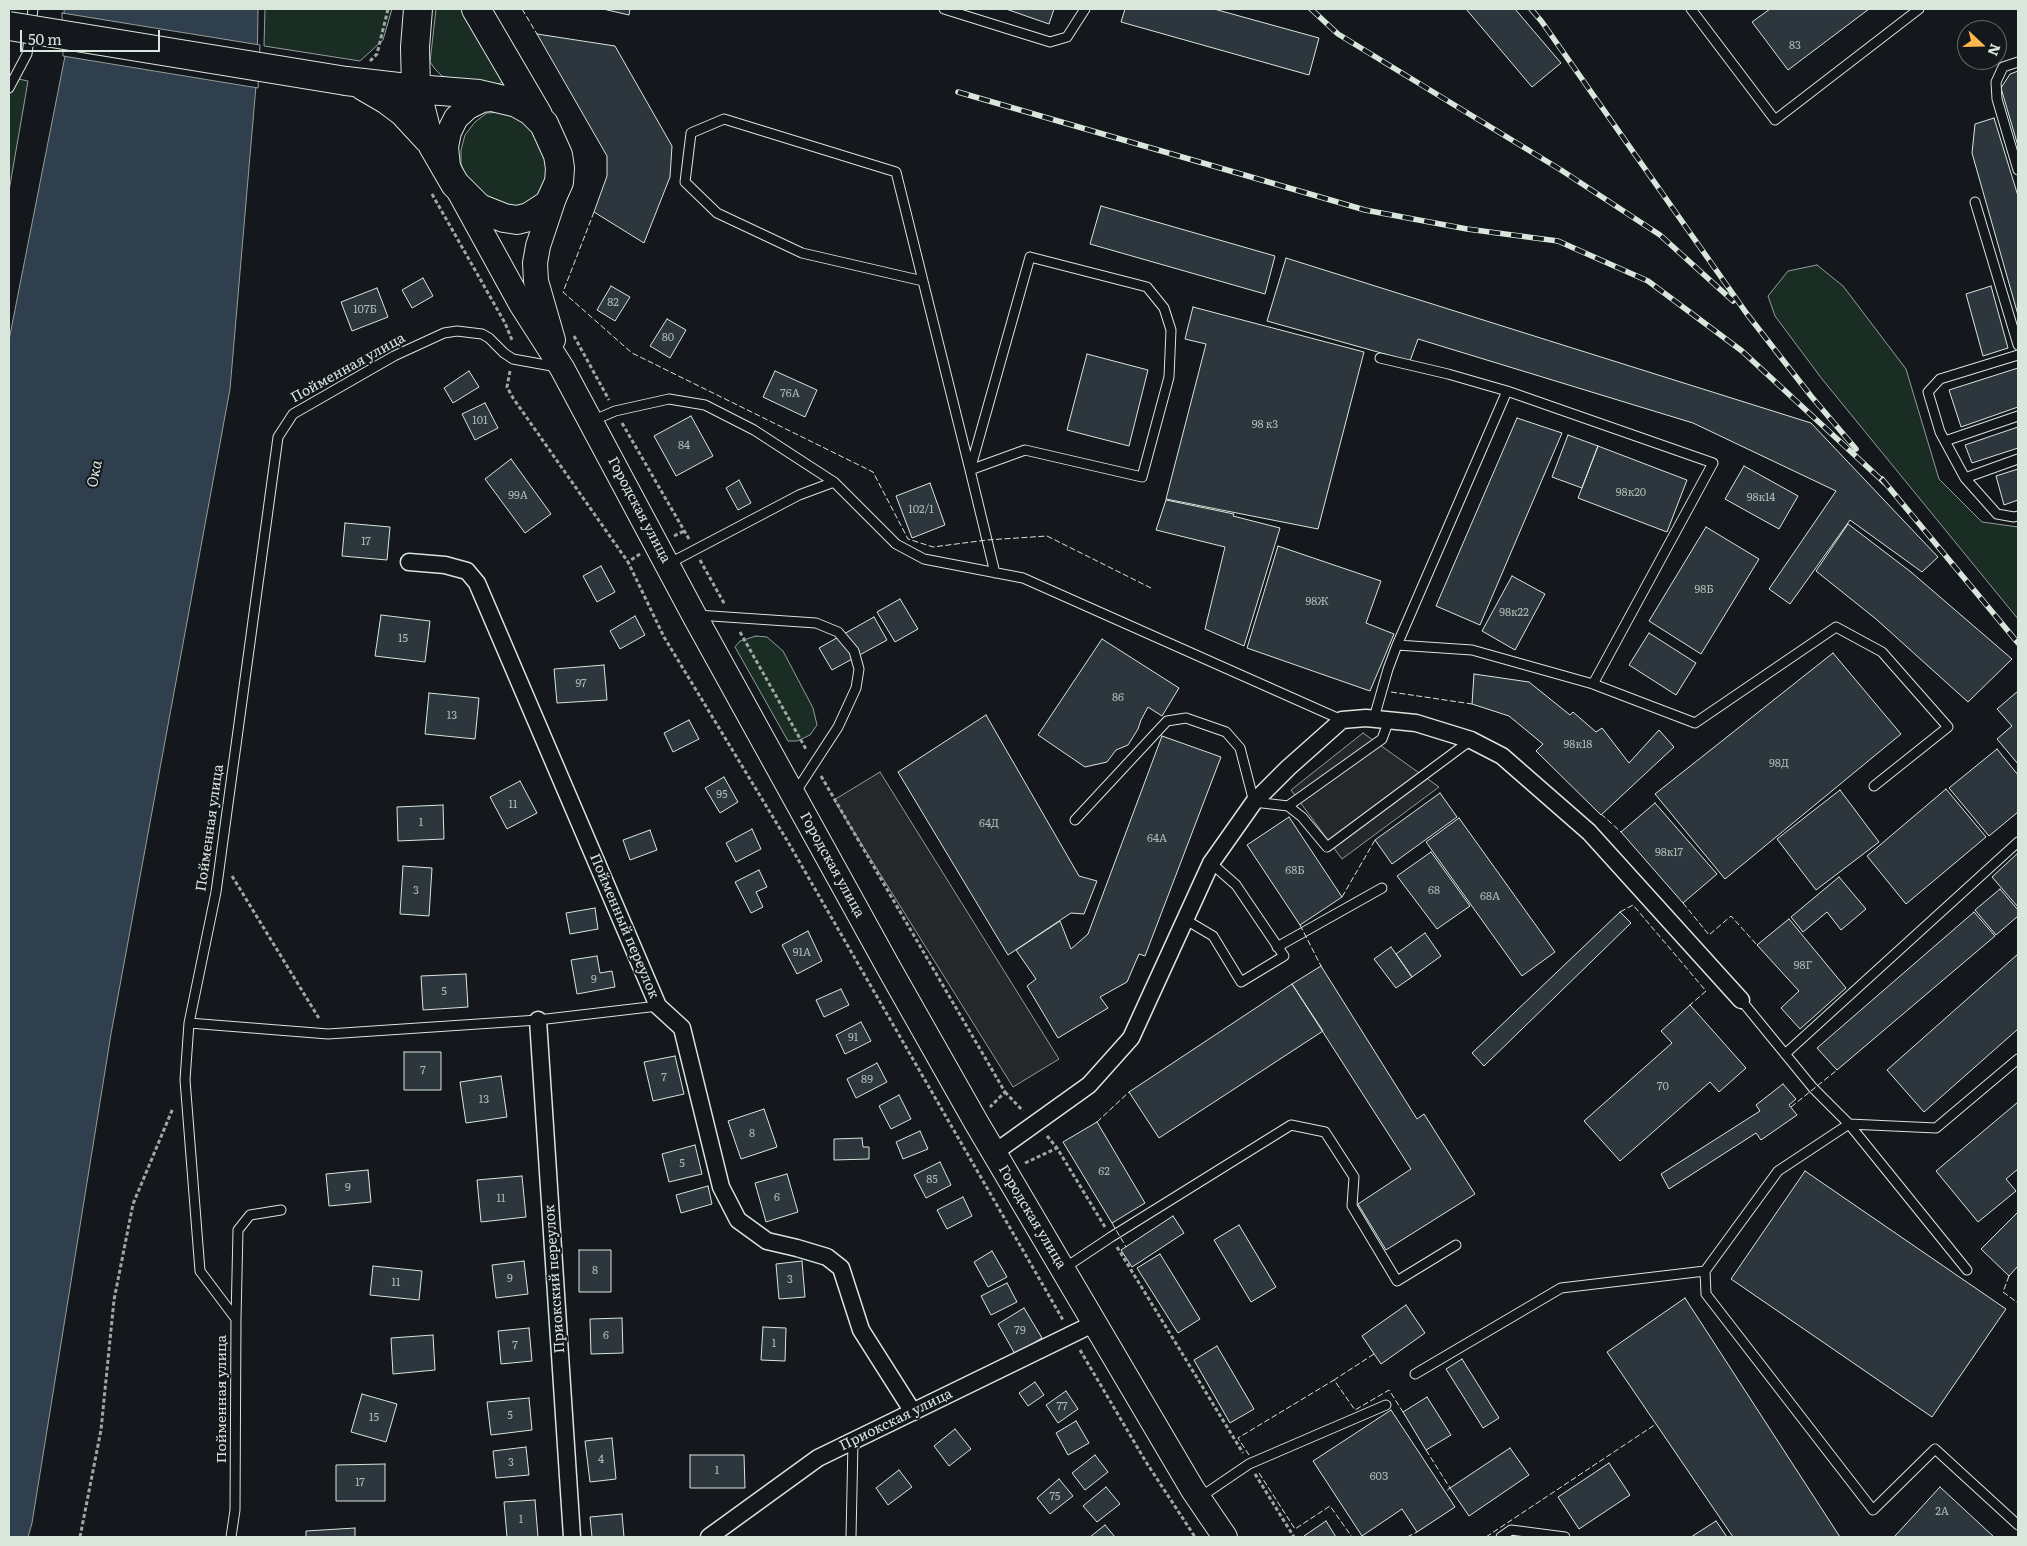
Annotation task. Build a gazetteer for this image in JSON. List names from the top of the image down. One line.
{"streets":{"main road":["Городская улица"],"street":["Пойменный переулок","Приокский переулок","Приокская улица"],"lane":["Пойменная улица"]},"crossings":[["Пойменная улица","Городская улица"],["Городская улица","Приокская улица"],["Пойменный переулок","Приокская улица"]],"water":["Ока"],"house_numbers":["83","82","107Б","80","76А","101","98 к3","84","98к20","99А","98к14","102/1","17","98Б","98Ж","98к22","15","97","86","13","98к18","98Д","95","11","1","64Д","64А","98к17","68Б","3","68","68А","91А","98Г","9","5","91","7","7","89","70","13","8","5","62","85","9","6","11","8","9","3","11","79","6","1","7","77","5","15","4","3","1","60З","17","75","2А","1"],"scale_bar":"50 m","north":"right"}
